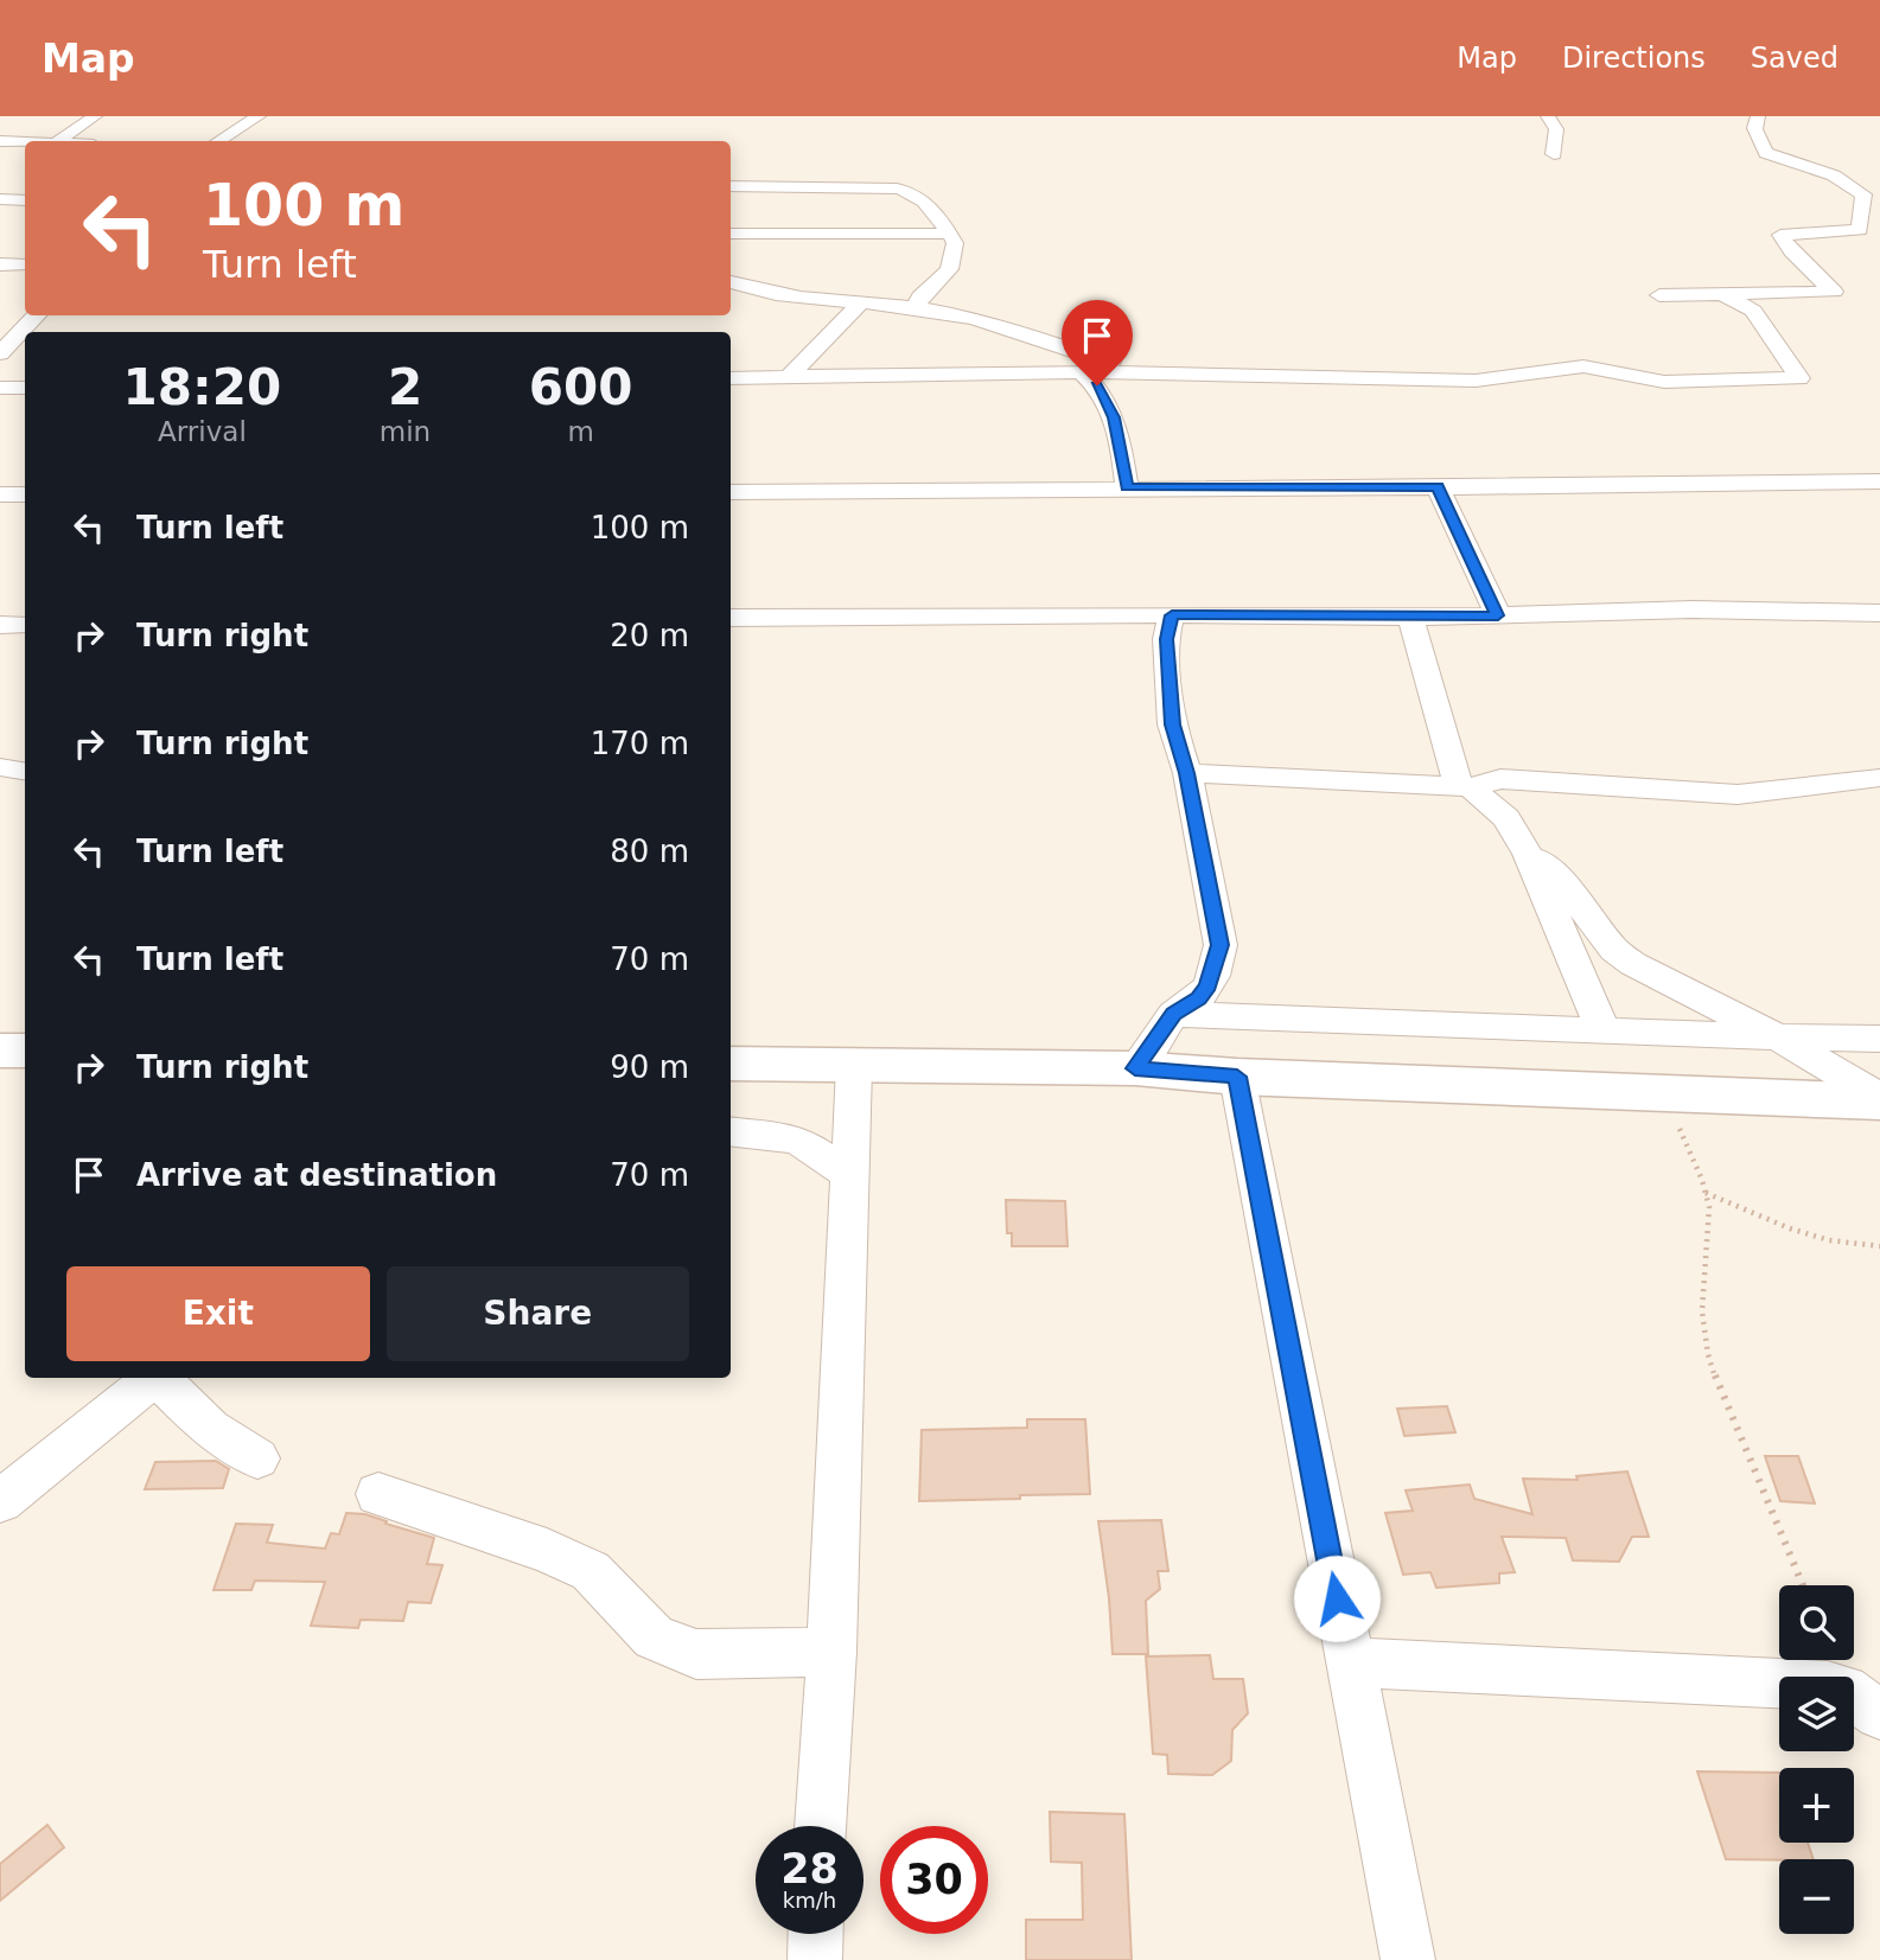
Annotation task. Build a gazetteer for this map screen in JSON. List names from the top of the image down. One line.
{"page":{"header":"Map","nav":["Map","Directions","Saved"],"turn":["100 m","Turn left"],"eta":["18:20","Arrival","2","min","600","m"],"list":[{"name":"Turn left","value":"100 m"},{"name":"Turn right","value":"20 m"},{"name":"Turn right","value":"170 m"},{"name":"Turn left","value":"80 m"},{"name":"Turn left","value":"70 m"},{"name":"Turn right","value":"90 m"},{"name":"Arrive at destination","value":"70 m"}],"buttons":["Exit","Share"],"map_buttons":["+","−"],"speed":"28 km/h","limit":"30"}}
